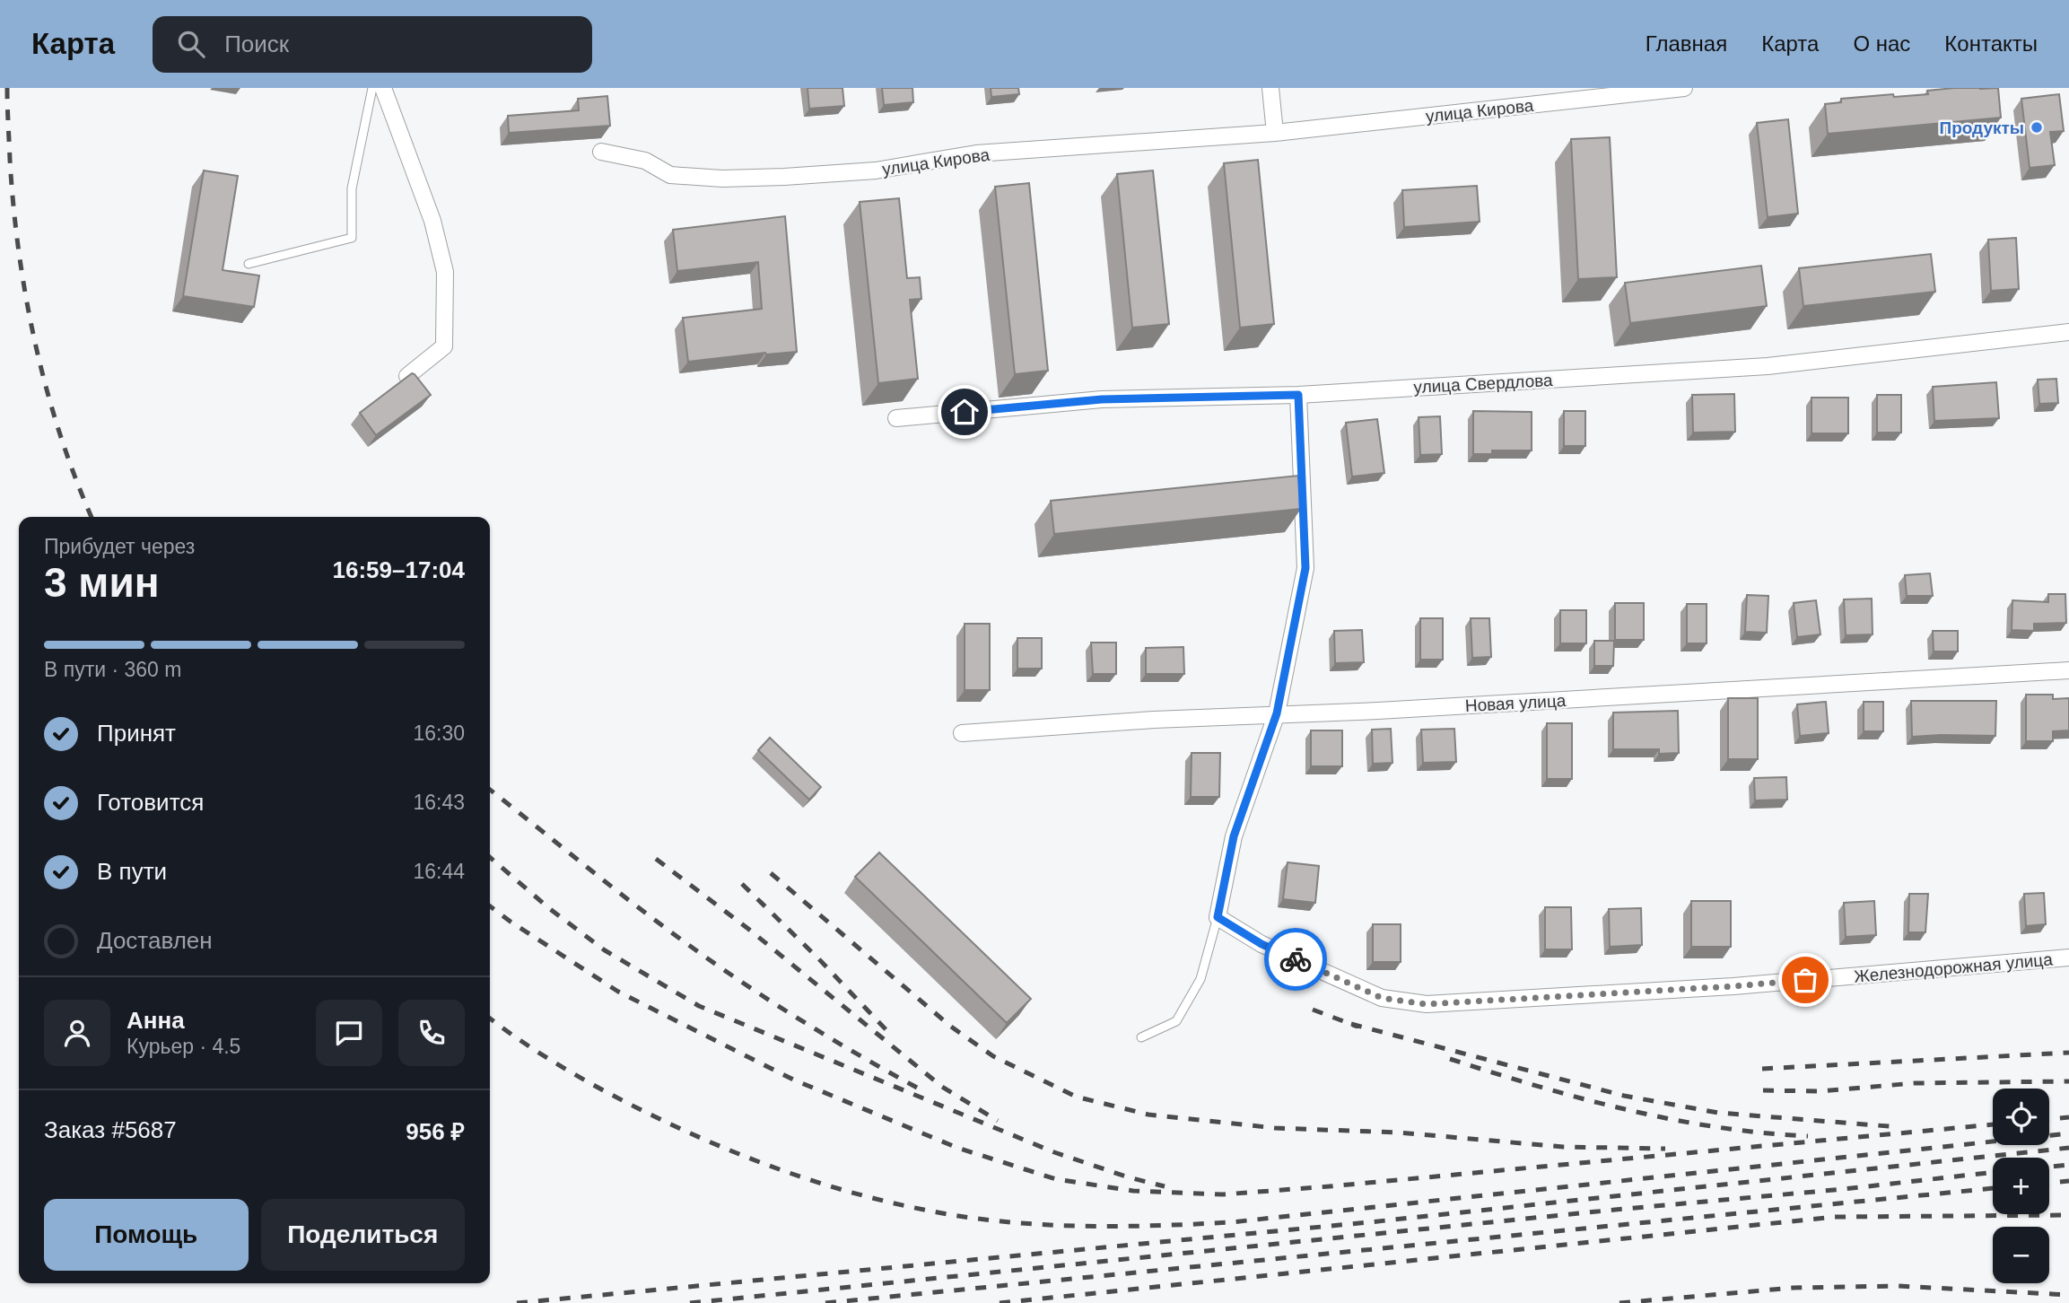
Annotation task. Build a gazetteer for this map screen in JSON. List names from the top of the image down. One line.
{"streets":{"street":["улица Кирова","улица Свердлова","Новая улица","Железнодорожная улица"]},"places":["Продукты"],"page":{"header":"Карта","search":"Поиск","nav":["Главная","Карта","О нас","Контакты"],"heading":["3 мин","Прибудет через","16:59–17:04"],"panel":["Анна","Курьер · 4.5","Заказ #5687","956 ₽"],"bar":"В пути · 360 m","list":[["Принят","16:30"],["Готовится","16:43"],["В пути","16:44"],"Доставлен"],"map_buttons":["+","−"],"buttons":["Помощь","Поделиться"]}}
